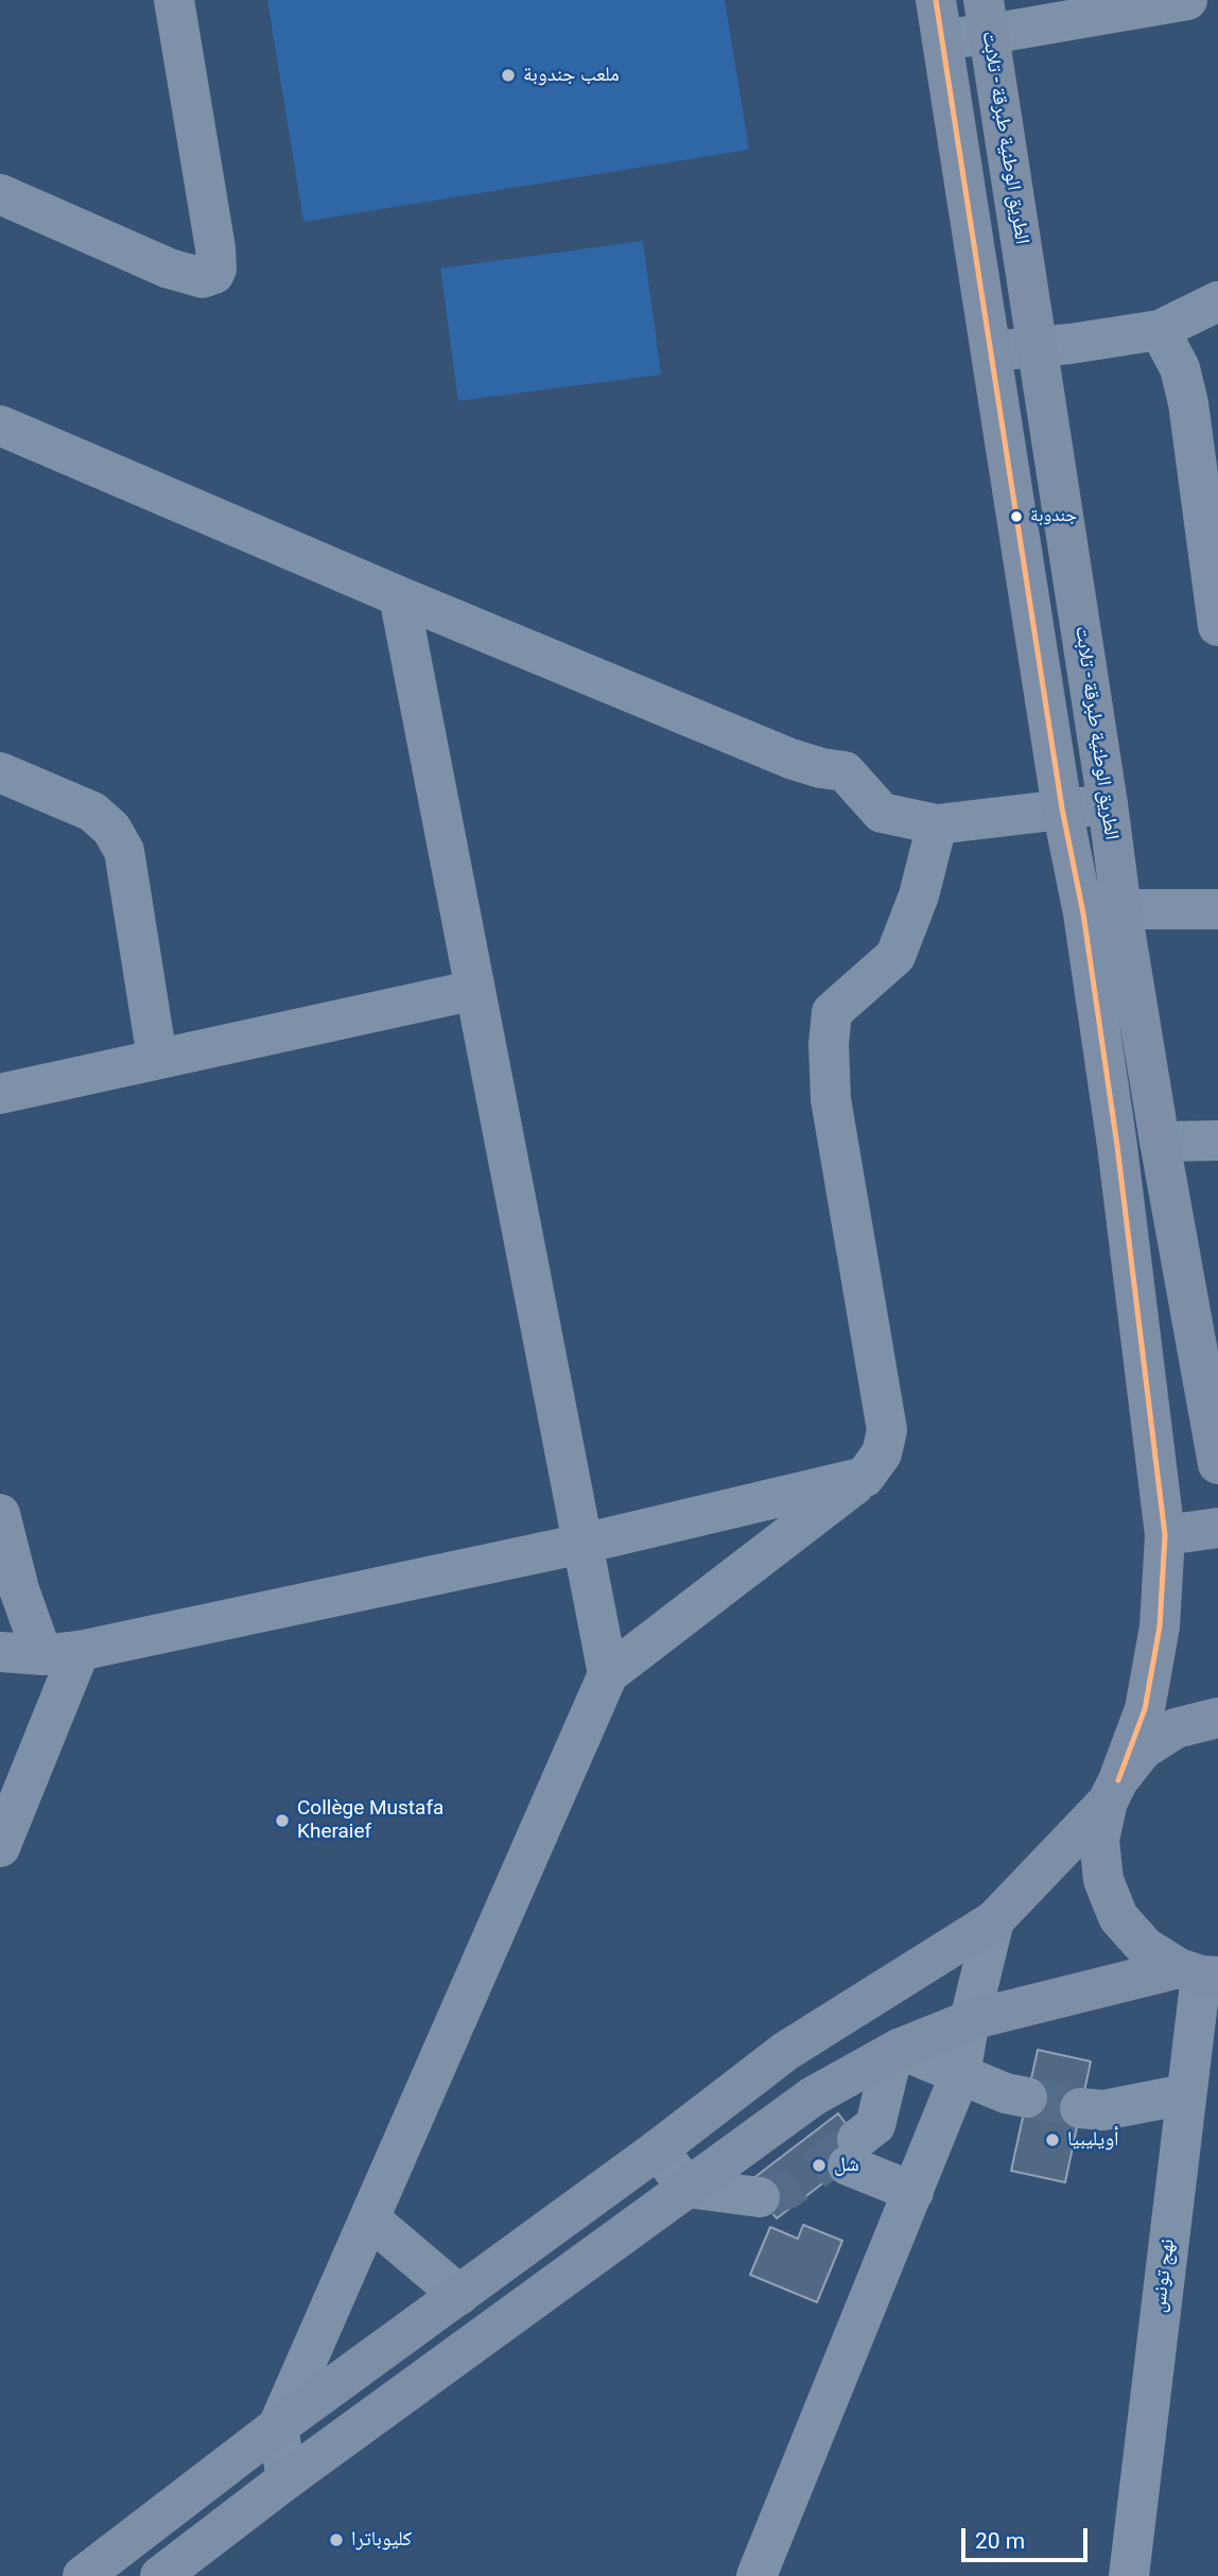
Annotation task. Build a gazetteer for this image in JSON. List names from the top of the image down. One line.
{"streets":{"main road":["الطريق الوطنية طبرقة - تلابت"],"street":["نهج تونس"]},"crossings":[["الطريق الوطنية طبرقة - تلابت","نهج تونس"]],"places":["ملعب جندوبة","جندوبة","Collège Mustafa Kheraief","أويليبيا","شل","كليوباترا"],"scale_bar":"20 m"}
